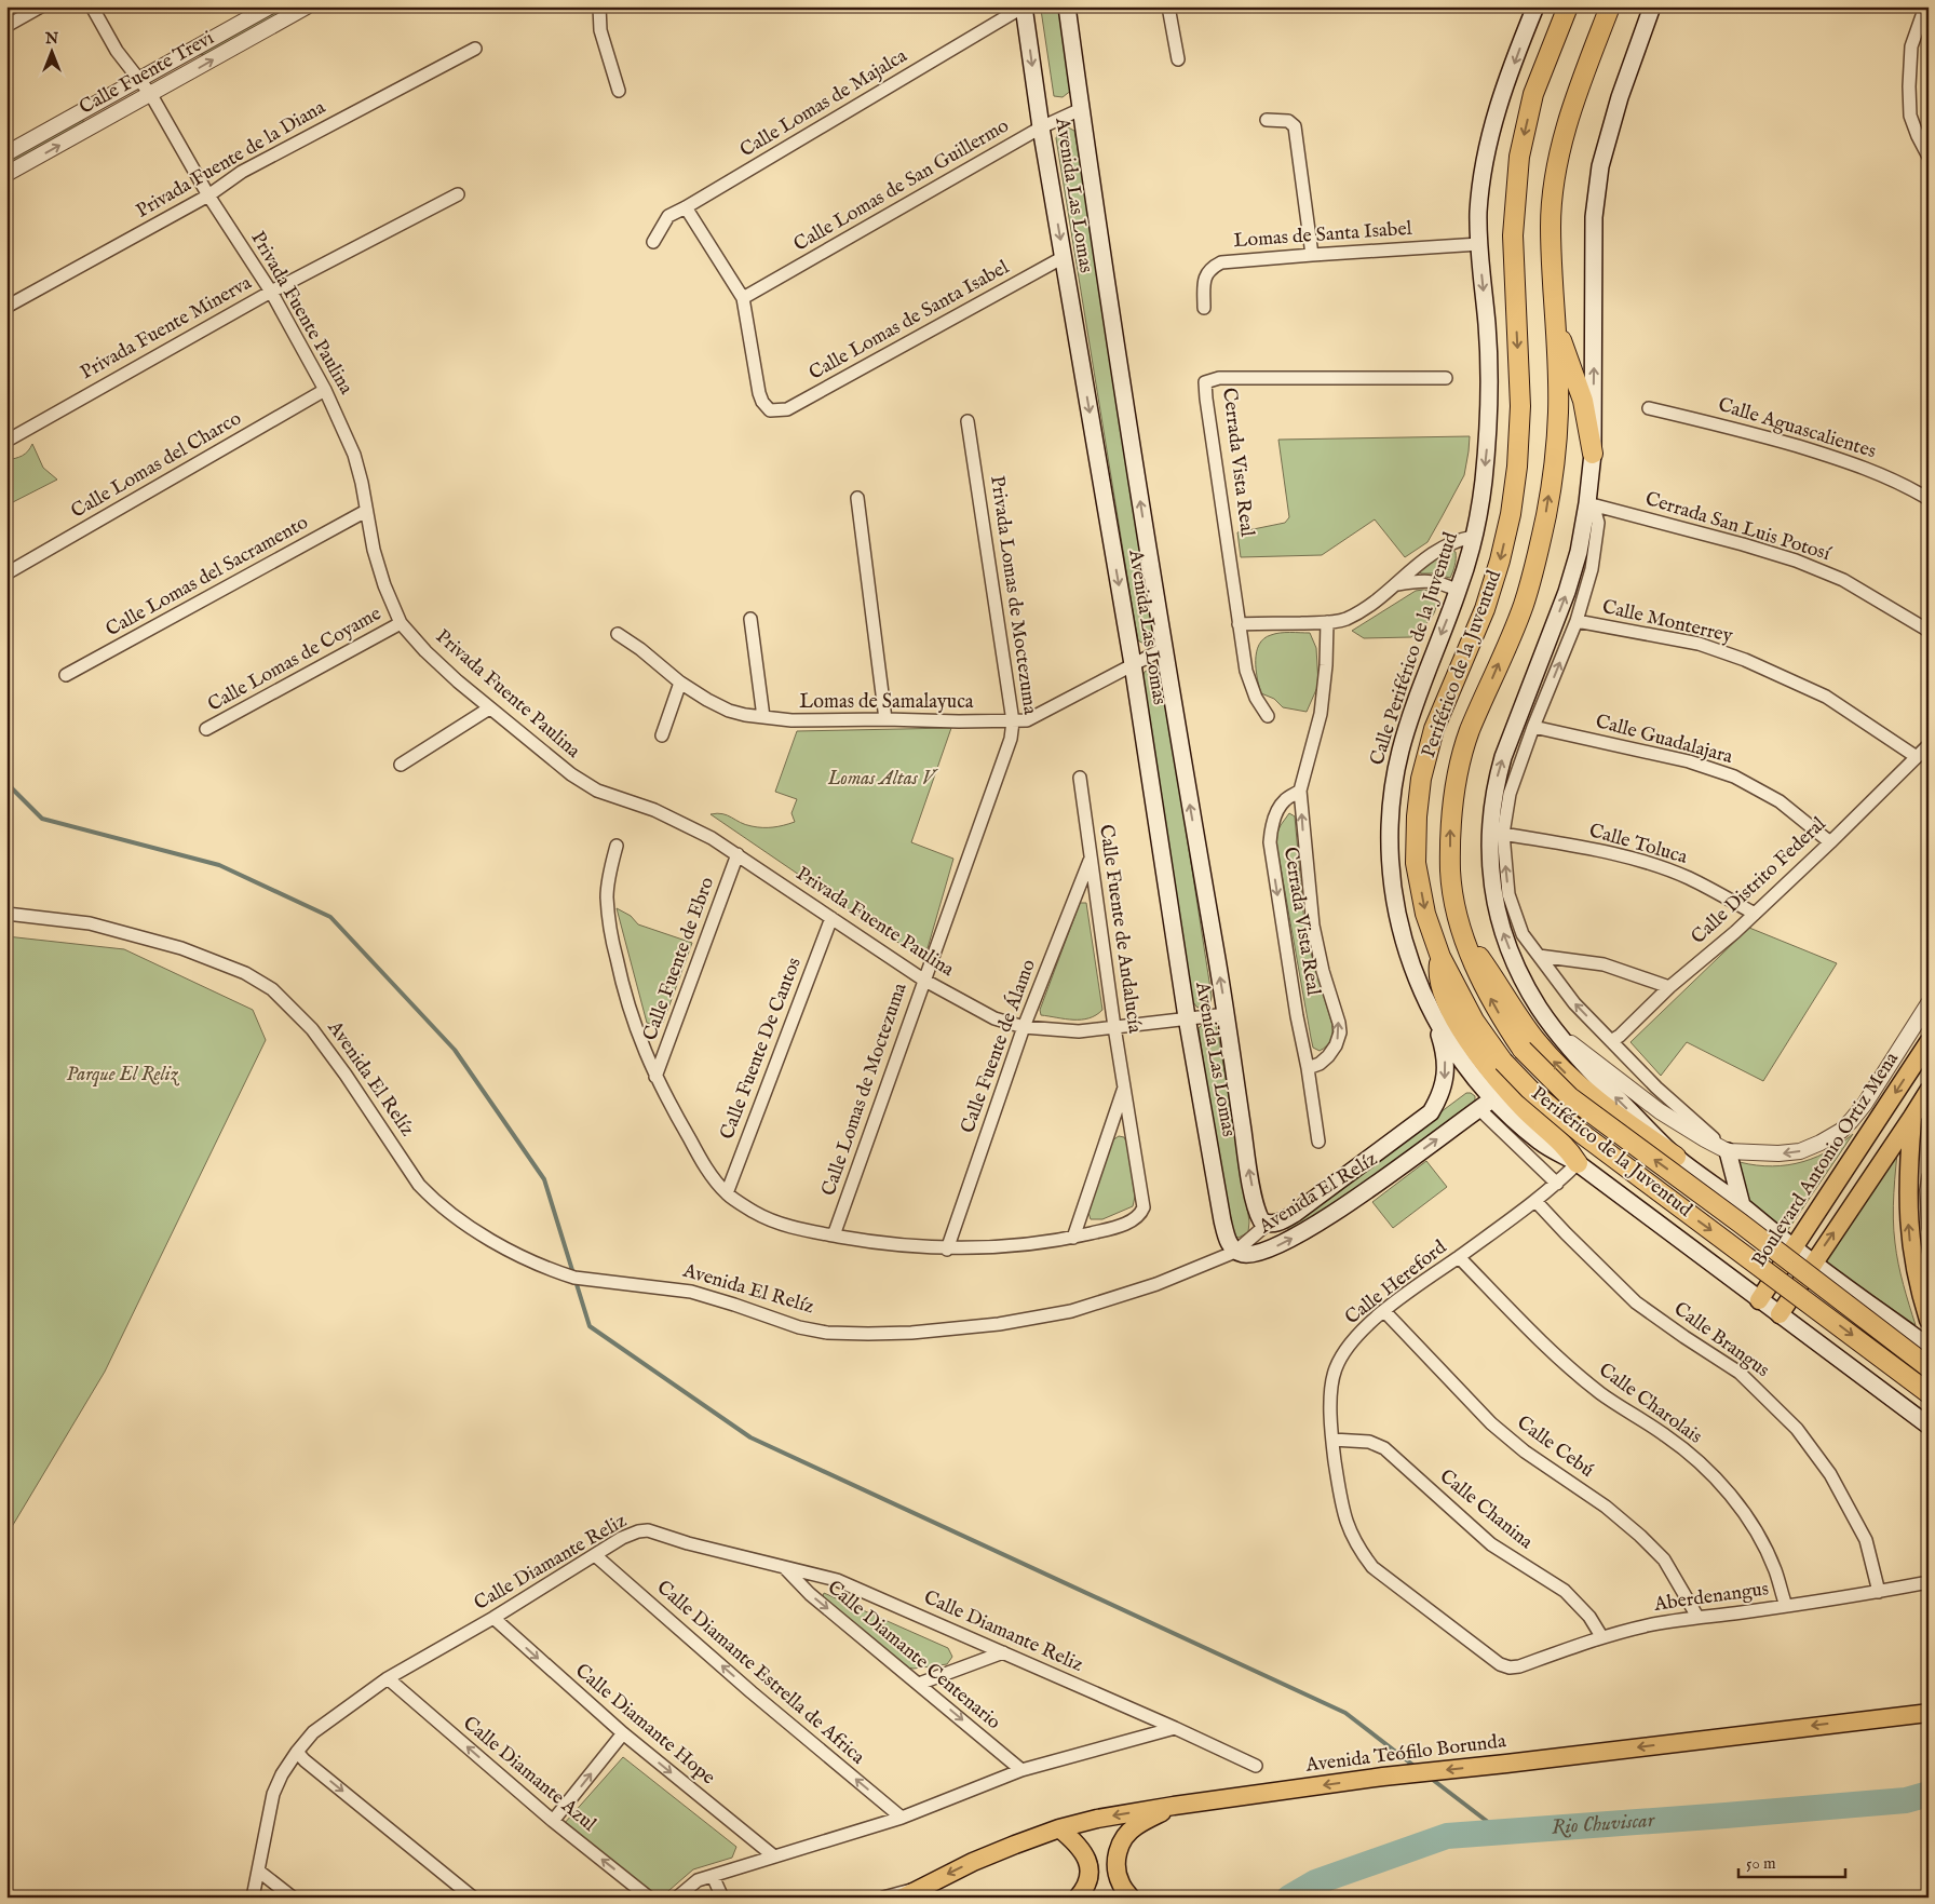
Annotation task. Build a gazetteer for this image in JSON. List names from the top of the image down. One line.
{"streets":{"highway":["Periférico de la Juventud"],"main road":["Avenida Las Lomas","Calle Periférico de la Juventud","Avenida El Relíz","Boulevard Antonio Ortiz Mena","Avenida Teófilo Borunda"],"street":["Calle Fuente Trevi","Calle Lomas de Majalca","Privada Fuente de la Diana","Calle Lomas de San Guillermo","Lomas de Santa Isabel","Privada Fuente Paulina","Calle Lomas de Santa Isabel","Privada Fuente Minerva","Calle Aguascalientes","Cerrada Vista Real","Calle Lomas del Charco","Cerrada San Luis Potosí","Calle Lomas del Sacramento","Privada Lomas de Moctezuma","Calle Monterrey","Calle Lomas de Coyame","Lomas de Samalayuca","Calle Guadalajara","Calle Toluca","Calle Distrito Federal","Calle Fuente de Andalucía","Calle Fuente de Ebro","Calle Fuente de Álamo","Calle Fuente De Cantos","Calle Lomas de Moctezuma","Calle Hereford","Calle Brangus","Calle Charolais","Calle Cebú","Calle Chanina","Calle Diamante Reliz","Aberdenangus","Calle Diamante Centenario","Calle Diamante Estrella de Africa","Calle Diamante Hope","Calle Diamante Azul"]},"crossings":[["Calle Fuente Trevi","Privada Fuente Paulina"],["Calle Lomas de Majalca","Avenida Las Lomas"],["Privada Fuente de la Diana","Privada Fuente Paulina"],["Calle Lomas de San Guillermo","Avenida Las Lomas"],["Calle Lomas de San Guillermo","Calle Lomas de Santa Isabel"],["Avenida Las Lomas","Privada Fuente Paulina"],["Avenida Las Lomas","Calle Lomas de Santa Isabel"],["Avenida Las Lomas","Lomas de Samalayuca"],["Avenida Las Lomas","Avenida El Relíz"],["Lomas de Santa Isabel","Calle Periférico de la Juventud"],["Privada Fuente Paulina","Privada Fuente Minerva"],["Privada Fuente Paulina","Calle Lomas del Charco"],["Privada Fuente Paulina","Calle Lomas del Sacramento"],["Privada Fuente Paulina","Calle Lomas de Coyame"],["Privada Fuente Paulina","Calle Fuente de Andalucía"],["Privada Fuente Paulina","Calle Fuente de Ebro"],["Privada Fuente Paulina","Calle Fuente de Álamo"],["Privada Fuente Paulina","Calle Fuente De Cantos"],["Privada Fuente Paulina","Calle Lomas de Moctezuma"],["Privada Lomas de Moctezuma","Lomas de Samalayuca"],["Privada Lomas de Moctezuma","Calle Lomas de Moctezuma"],["Calle Monterrey","Calle Distrito Federal"],["Calle Periférico de la Juventud","Avenida El Relíz"],["Calle Periférico de la Juventud","Boulevard Antonio Ortiz Mena"],["Calle Periférico de la Juventud","Calle Hereford"],["Calle Guadalajara","Calle Distrito Federal"],["Calle Toluca","Calle Distrito Federal"],["Calle Fuente de Andalucía","Calle Fuente de Ebro"],["Calle Fuente de Andalucía","Calle Fuente de Álamo"],["Calle Fuente de Andalucía","Calle Fuente De Cantos"],["Calle Fuente de Andalucía","Calle Lomas de Moctezuma"],["Calle Hereford","Calle Brangus"],["Calle Hereford","Calle Charolais"],["Calle Hereford","Calle Cebú"],["Calle Hereford","Calle Chanina"],["Calle Hereford","Aberdenangus"],["Calle Brangus","Aberdenangus"],["Calle Charolais","Aberdenangus"],["Calle Cebú","Aberdenangus"],["Calle Chanina","Aberdenangus"],["Calle Diamante Reliz","Calle Diamante Centenario"],["Calle Diamante Reliz","Calle Diamante Estrella de Africa"],["Calle Diamante Reliz","Calle Diamante Hope"],["Calle Diamante Reliz","Calle Diamante Azul"]],"one_way":["Boulevard Antonio Ortiz Mena","Calle Diamante Centenario","Calle Diamante Estrella de Africa","Calle Diamante Hope","Avenida Teófilo Borunda","Calle Diamante Azul"],"water":["Rio Chuviscar"],"parks":["Lomas Altas V","Parque El Reliz"],"scale_bar":"50 m","north":"top"}
